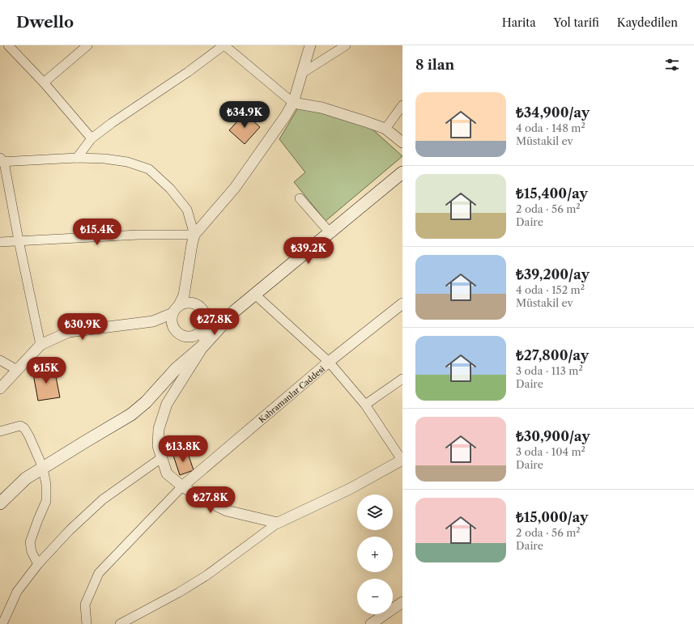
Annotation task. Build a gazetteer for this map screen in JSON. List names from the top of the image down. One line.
{"streets":{"street":["Kahramanlar Caddesi"]},"page":{"header":"Dwello","nav":["Harita","Yol tarifi","Kaydedilen"],"heading":"8 ilan","list":[{"name":"₺34,900/ay","note":"4 oda · 148 m² · Müstakil ev"},{"name":"₺15,400/ay","note":"2 oda · 56 m² · Daire"},{"name":"₺39,200/ay","note":"4 oda · 152 m² · Müstakil ev"},{"name":"₺27,800/ay","note":"3 oda · 113 m² · Daire"},{"name":"₺30,900/ay","note":"3 oda · 104 m² · Daire"},{"name":"₺15,000/ay","note":"2 oda · 56 m² · Daire"}],"price":["₺34.9K","₺15.4K","₺39.2K","₺27.8K","₺30.9K","₺15K","₺13.8K","₺27.8K"],"map_buttons":["+","−"]}}
